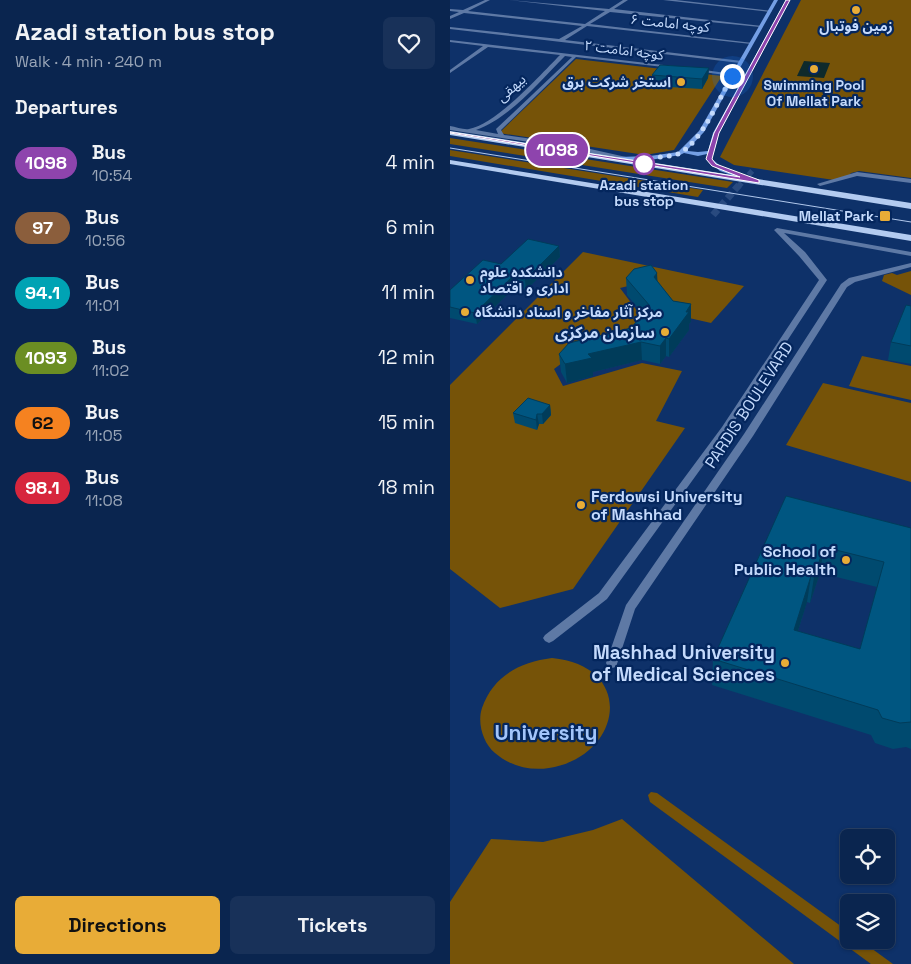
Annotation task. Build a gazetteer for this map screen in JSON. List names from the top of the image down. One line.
{"streets":{"street":["کوچه امامت ۶","کوچه امامت ۲","بیهقی","PARDIS BOULEVARD"]},"crossings":[["کوچه امامت ۲","بیهقی"]],"districts":["University"],"places":{"other":["زمین فوتبال","Swimming Pool Of Mellat Park","استخر شرکت برق","Azadi station bus stop","دانشکده علوم اداری و اقتصاد","مرکز آثار مفاخر و اسناد دانشگاه","سازمان مرکزی","Ferdowsi University of Mashhad","School of Public Health","Mashhad University of Medical Sciences"],"transit":["Mellat Park"]},"lines":["bus line 1098"],"page":{"heading":[["Azadi station bus stop","Walk · 4 min · 240 m"],"Departures"],"on_map":"1098","list":[{"mark":"1098","name":"Bus","note":"10:54","value":"4 min"},{"mark":"97","name":"Bus","note":"10:56","value":"6 min"},{"mark":"94.1","name":"Bus","note":"11:01","value":"11 min"},{"mark":"1093","name":"Bus","note":"11:02","value":"12 min"},{"mark":"62","name":"Bus","note":"11:05","value":"15 min"},{"mark":"98.1","name":"Bus","note":"11:08","value":"18 min"}],"buttons":["Directions","Tickets"]}}
